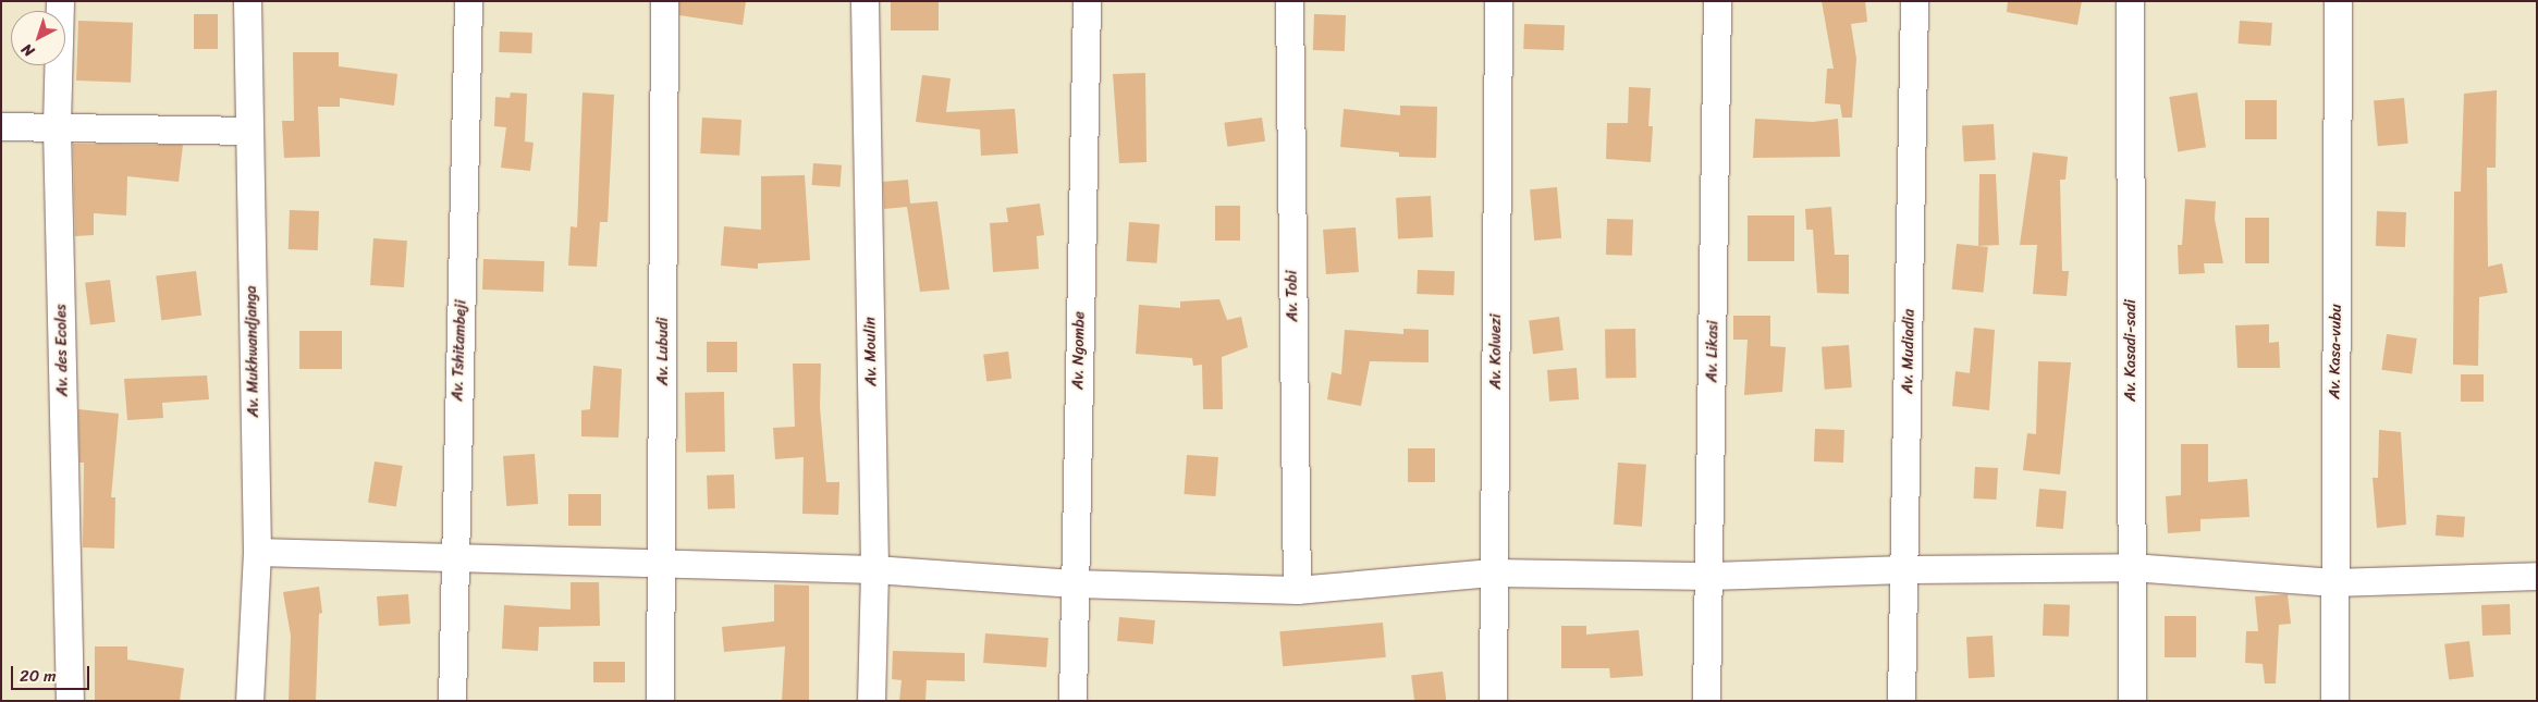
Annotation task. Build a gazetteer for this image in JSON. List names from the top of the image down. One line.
{"streets":{"street":["Av. Tobi","Av. des Ecoles","Av. Tshitambeji","Av. Ngombe","Av. Kasadi-sadi","Av. Mukhwandjanga","Av. Lubudi","Av. Moulin","Av. Kolwezi","Av. Likasi","Av. Mudiadia","Av. Kasa-vubu"]},"scale_bar":"20 m","north":"bottom left"}
